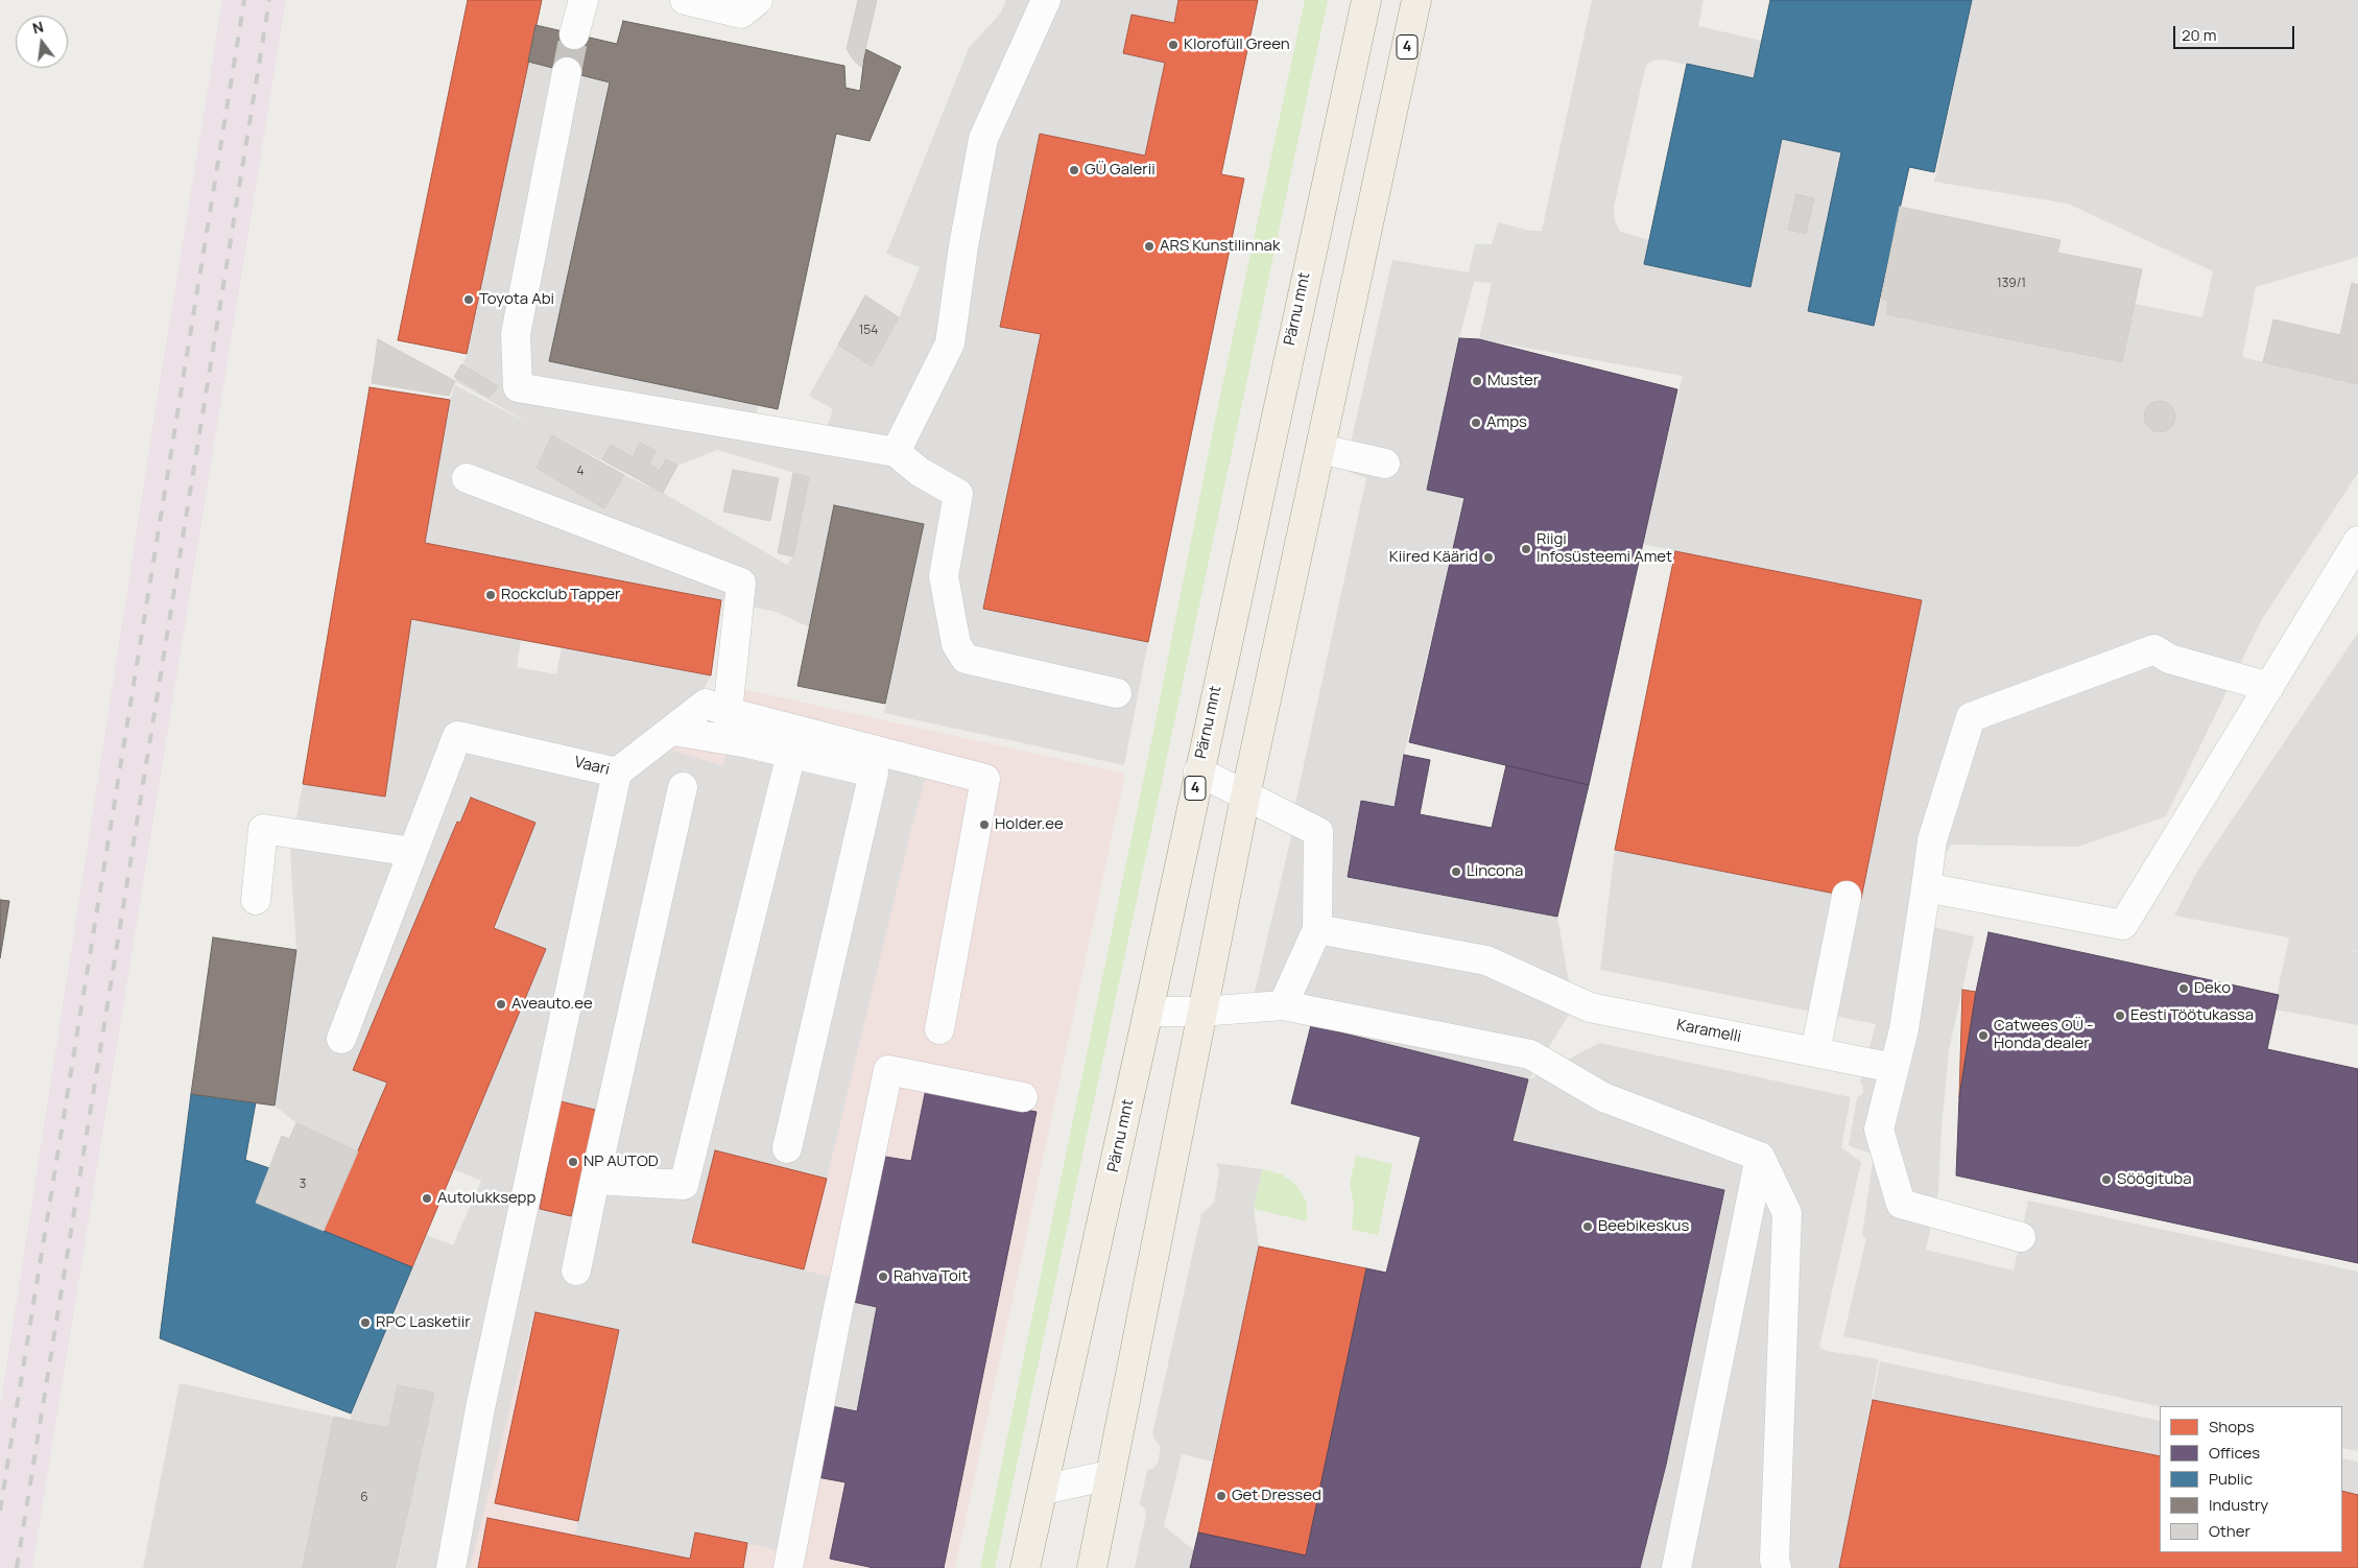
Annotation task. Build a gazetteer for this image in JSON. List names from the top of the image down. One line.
{"streets":{"main road":["4","Pärnu mnt"],"lane":["Vaari","Karamelli"]},"places":["Klorofüll Green","GÜ Galerii","ARS Kunstilinnak","Toyota Abi","Muster","Amps","Riigi Infosüsteemi Amet","Kiired Käärid","Rockclub Tapper","Holder.ee","Lincona","Deko","Aveauto.ee","Eesti Töötukassa","Catwees OÜ - Honda dealer","NP AUTOD","Söögituba","Autolukksepp","Beebikeskus","Rahva Toit","RPC Lasketiir","Get Dressed"],"house_numbers":["139/1","154","4","3","6"],"legend":["Shops","Offices","Public","Industry","Other"],"scale_bar":"20 m","north":"top"}
